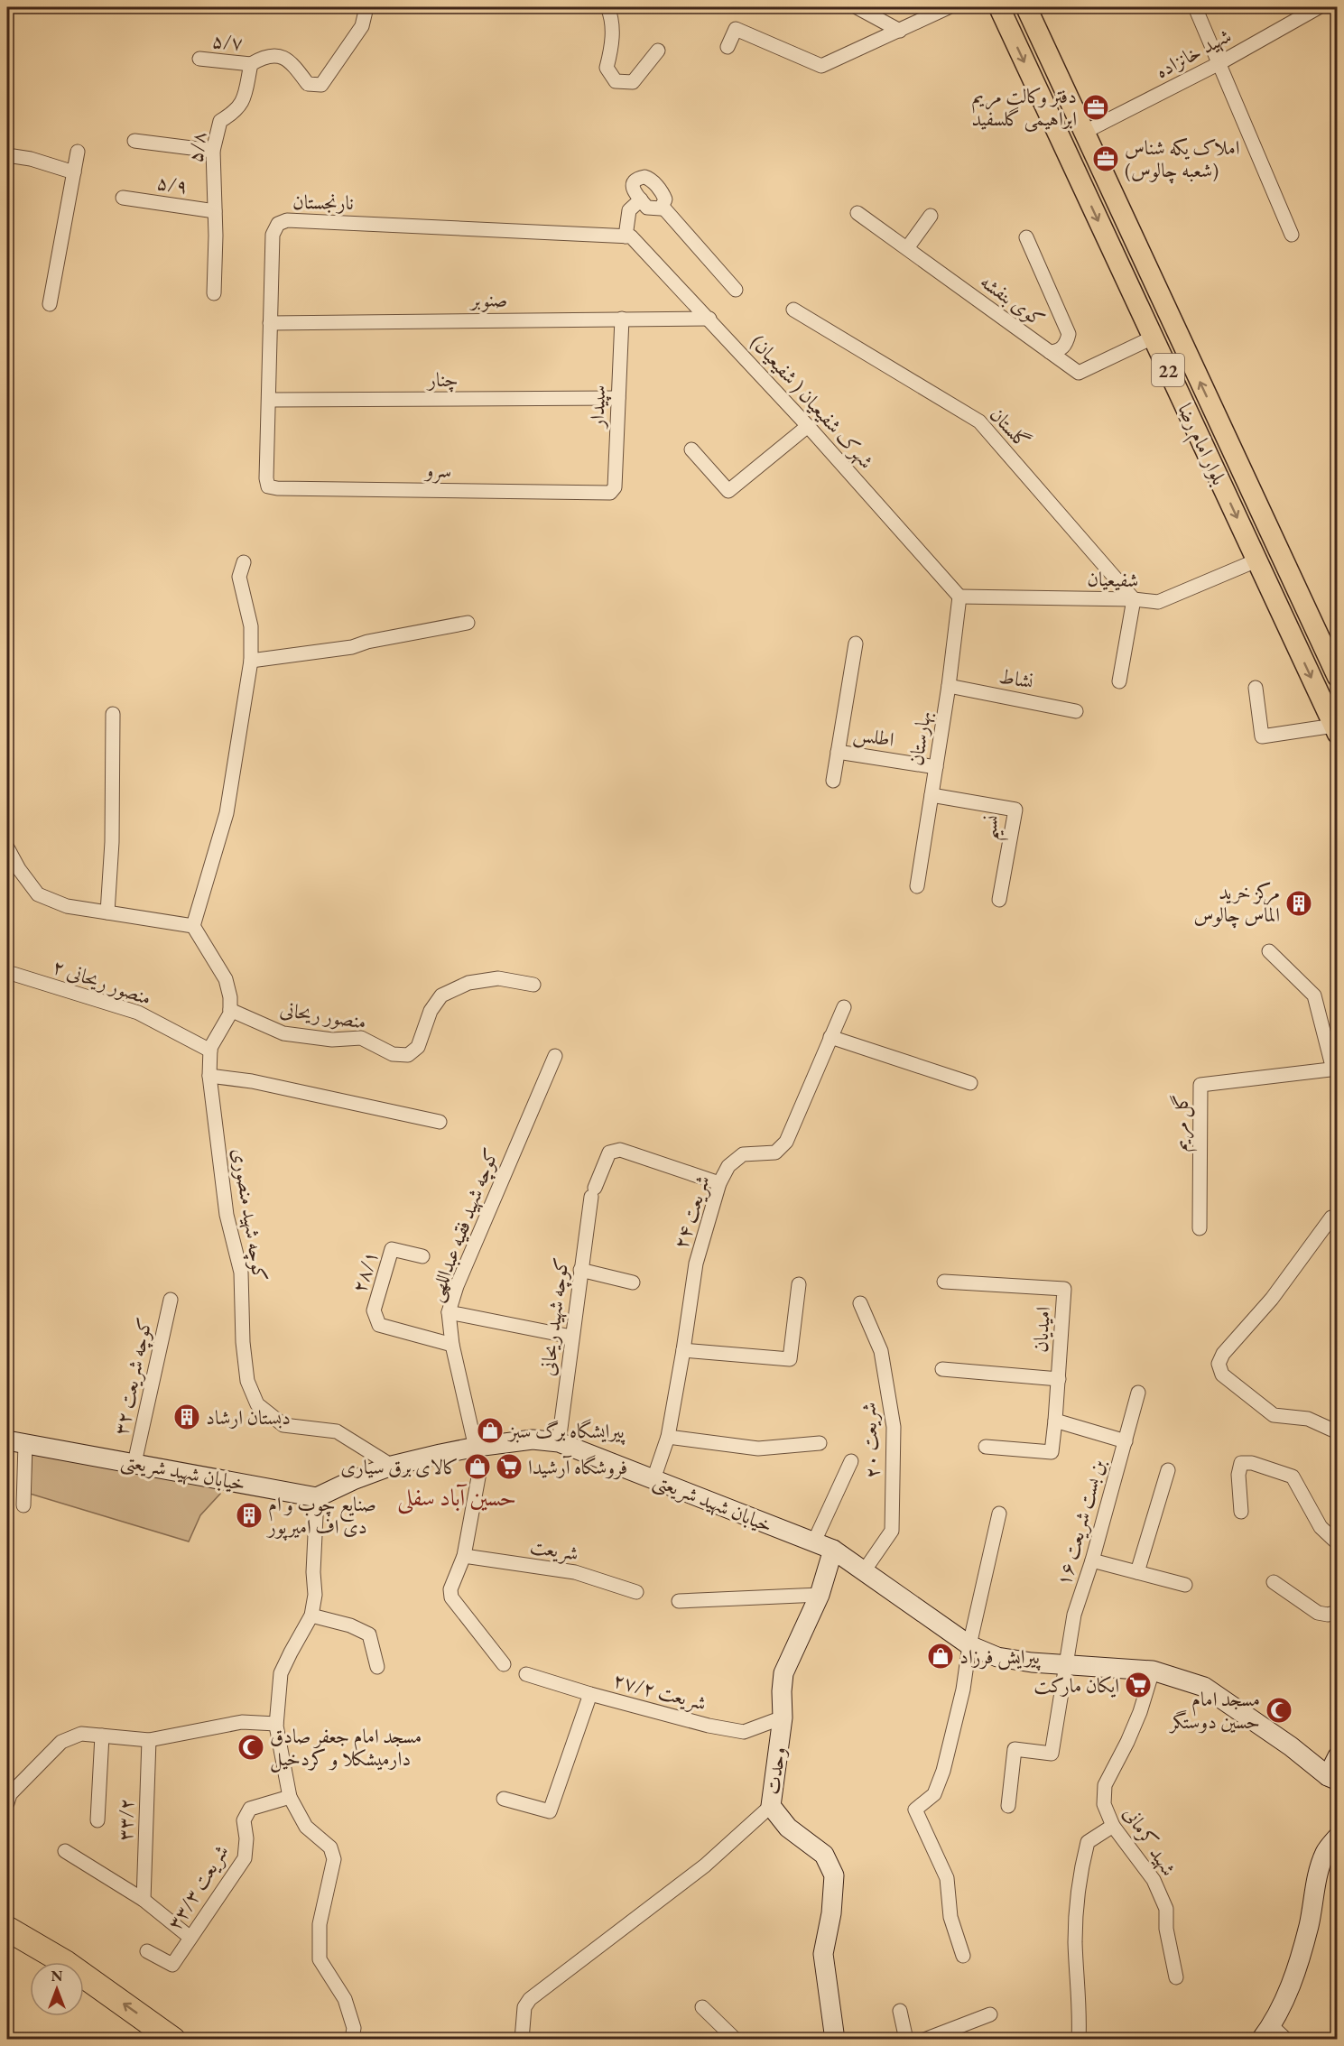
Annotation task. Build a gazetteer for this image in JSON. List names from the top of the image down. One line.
{"streets":{"main road":["22","بلوار امام رضا"],"street":["۵/۷","شهید خانزاده","۵/۸","۵/۹","نارنجستان","صنوبر","کوی بنفشه","چنار","شهرک شفیعیان ( شفیعیان)","سپیدار","گلستان","سرو","شفیعیان","نشاط","اطلس","بهارستان","نسیم","منصور ریحانی ۲","منصور ریحانی","گل مریم","شریعت ۲۴","کوچه شهید منصوری","کوچه شهید فقیه عبداللهی","۲۸/۱","کوچه شهید ریحانی","امیدیان","کوچه شریعت ۳۲","شریعت ۲۰","خیابان شهید شریعتی","بن بست شریعت ۱۶","شریعت","شریعت ۲۷/۲","وحدت","۳۳/۲","شهید کرمانی","شریعت ۳۳/۳"]},"crossings":[["۵/۷","۵/۸"],["شهید خانزاده","بلوار امام رضا"],["۵/۸","۵/۹"],["نارنجستان","صنوبر"],["نارنجستان","چنار"],["نارنجستان","شهرک شفیعیان ( شفیعیان)"],["نارنجستان","سرو"],["صنوبر","شهرک شفیعیان ( شفیعیان)"],["صنوبر","سپیدار"],["کوی بنفشه","بلوار امام رضا"],["چنار","سپیدار"],["شهرک شفیعیان ( شفیعیان)","شفیعیان"],["شهرک شفیعیان ( شفیعیان)","بهارستان"],["سپیدار","سرو"],["گلستان","شفیعیان"],["بلوار امام رضا","شفیعیان"],["شفیعیان","بهارستان"],["نشاط","بهارستان"],["اطلس","بهارستان"],["بهارستان","نسیم"],["منصور ریحانی ۲","کوچه شهید منصوری"],["منصور ریحانی","کوچه شهید منصوری"],["شریعت ۲۴","کوچه شهید ریحانی"],["شریعت ۲۴","خیابان شهید شریعتی"],["کوچه شهید منصوری","خیابان شهید شریعتی"],["کوچه شهید فقیه عبداللهی","۲۸/۱"],["کوچه شهید فقیه عبداللهی","خیابان شهید شریعتی"],["کوچه شهید فقیه عبداللهی","شریعت"],["کوچه شهید ریحانی","خیابان شهید شریعتی"],["کوچه شریعت ۳۲","خیابان شهید شریعتی"],["شریعت ۲۰","خیابان شهید شریعتی"],["خیابان شهید شریعتی","بن بست شریعت ۱۶"],["خیابان شهید شریعتی","وحدت"],["خیابان شهید شریعتی","شهید کرمانی"],["شریعت ۲۷/۲","وحدت"]],"districts":["حسین آباد سفلی"],"places":{"office":["دفتر وکالت مریم ابراهیمی گلسفید","املاک یکه شناس (شعبه چالوس)"],"building":["مرکز خرید الماس چالوس","دبستان ارشاد","صنایع چوب و ام دی اف امیرپور"],"shop":["پیرایشگاه برگ سبز","کالای برق سیاری","پیرایش فرزاد"],"supermarket":["فروشگاه آرشیدا","ایکان مارکت"],"mosque":["مسجد امام حسین دوستگر","مسجد امام جعفر صادق دارمیشکلا و کردخیل"]},"north":"top"}
